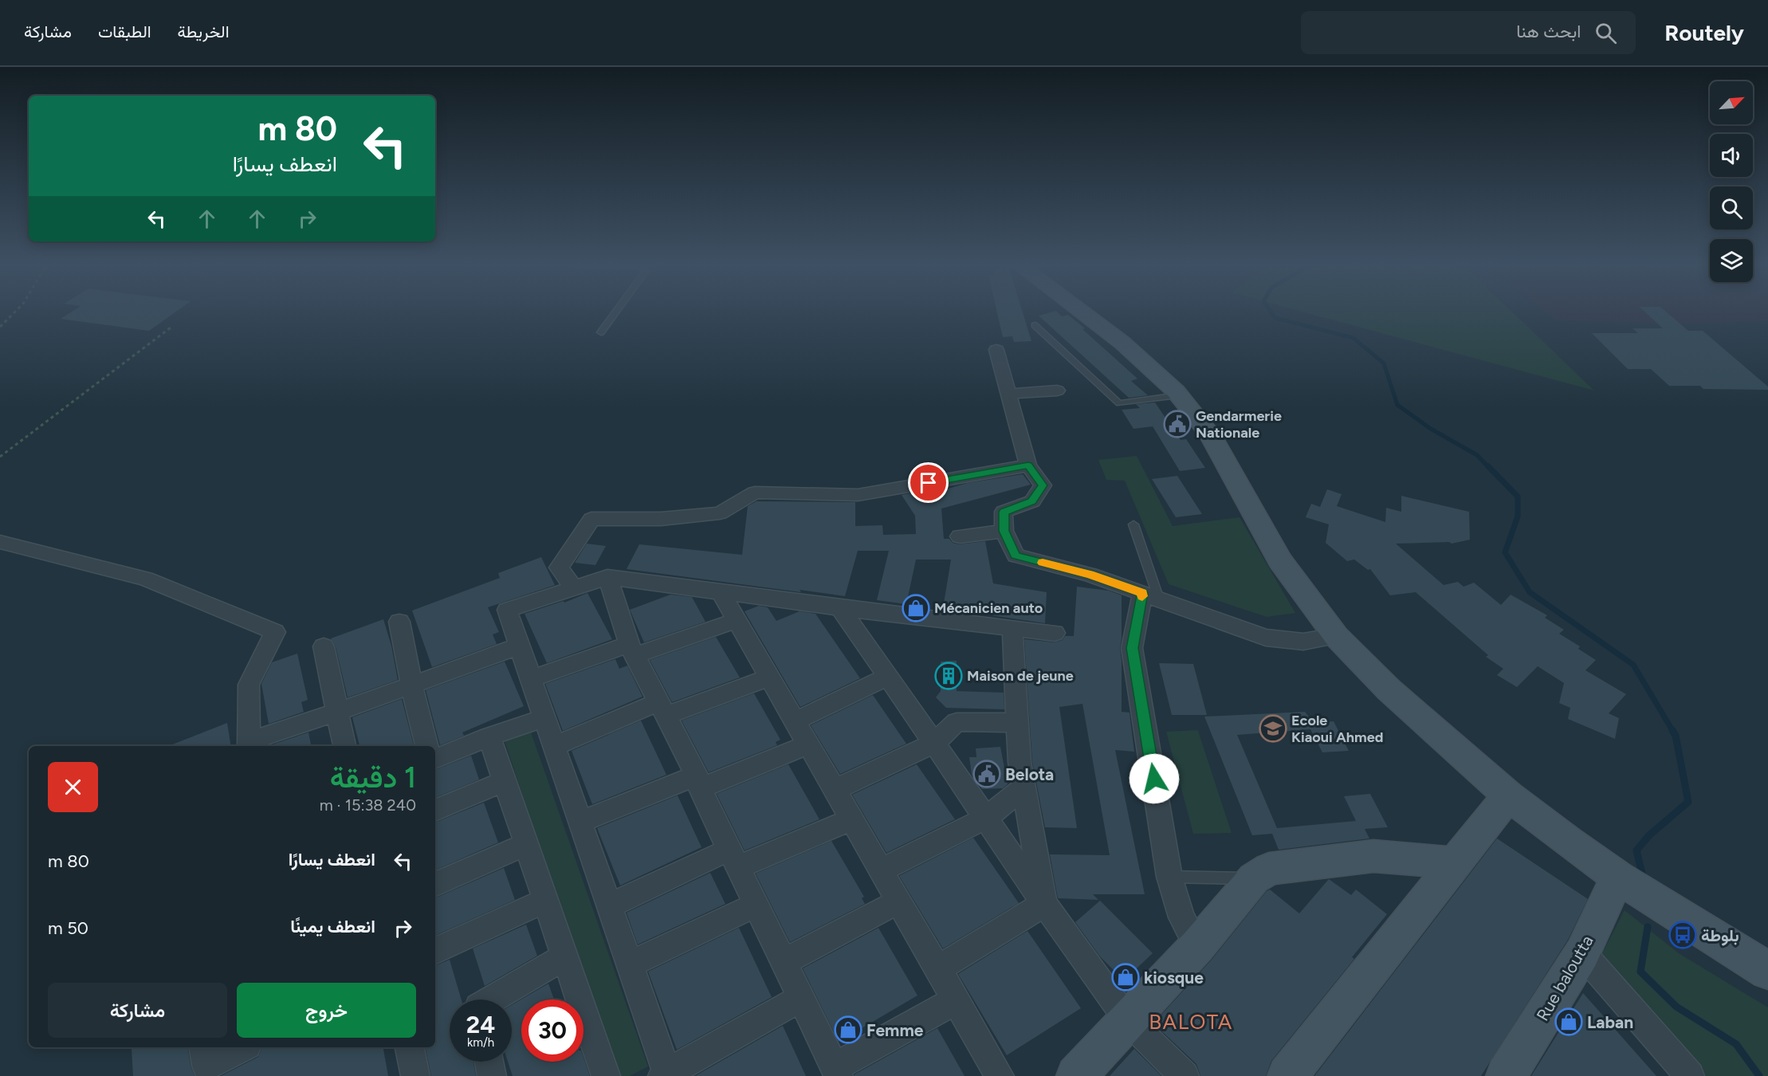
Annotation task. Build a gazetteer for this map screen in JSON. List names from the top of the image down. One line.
{"streets":{"main road":["Rue baloutta"]},"districts":["BALOTA"],"places":{"public building":["Gendarmerie Nationale","Belota"],"shop":["Mécanicien auto","kiosque","Laban","Femme"],"building":["Maison de jeune"],"school or university":["Ecole Kiaoui Ahmed"],"bus stop":["بلوطة"]},"north":"top right","page":{"header":"Routely","search":"ابحث هنا","nav":["الخريطة","الطبقات","مشاركة"],"turn":["80 m","انعطف يسارًا"],"heading":["1 دقيقة","240 m · 15:38"],"list":[{"name":"انعطف يسارًا","value":"80 m"},{"name":"انعطف يمينًا","value":"50 m"}],"buttons":["خروج","مشاركة"],"speed":"24 km/h","limit":"30"}}
